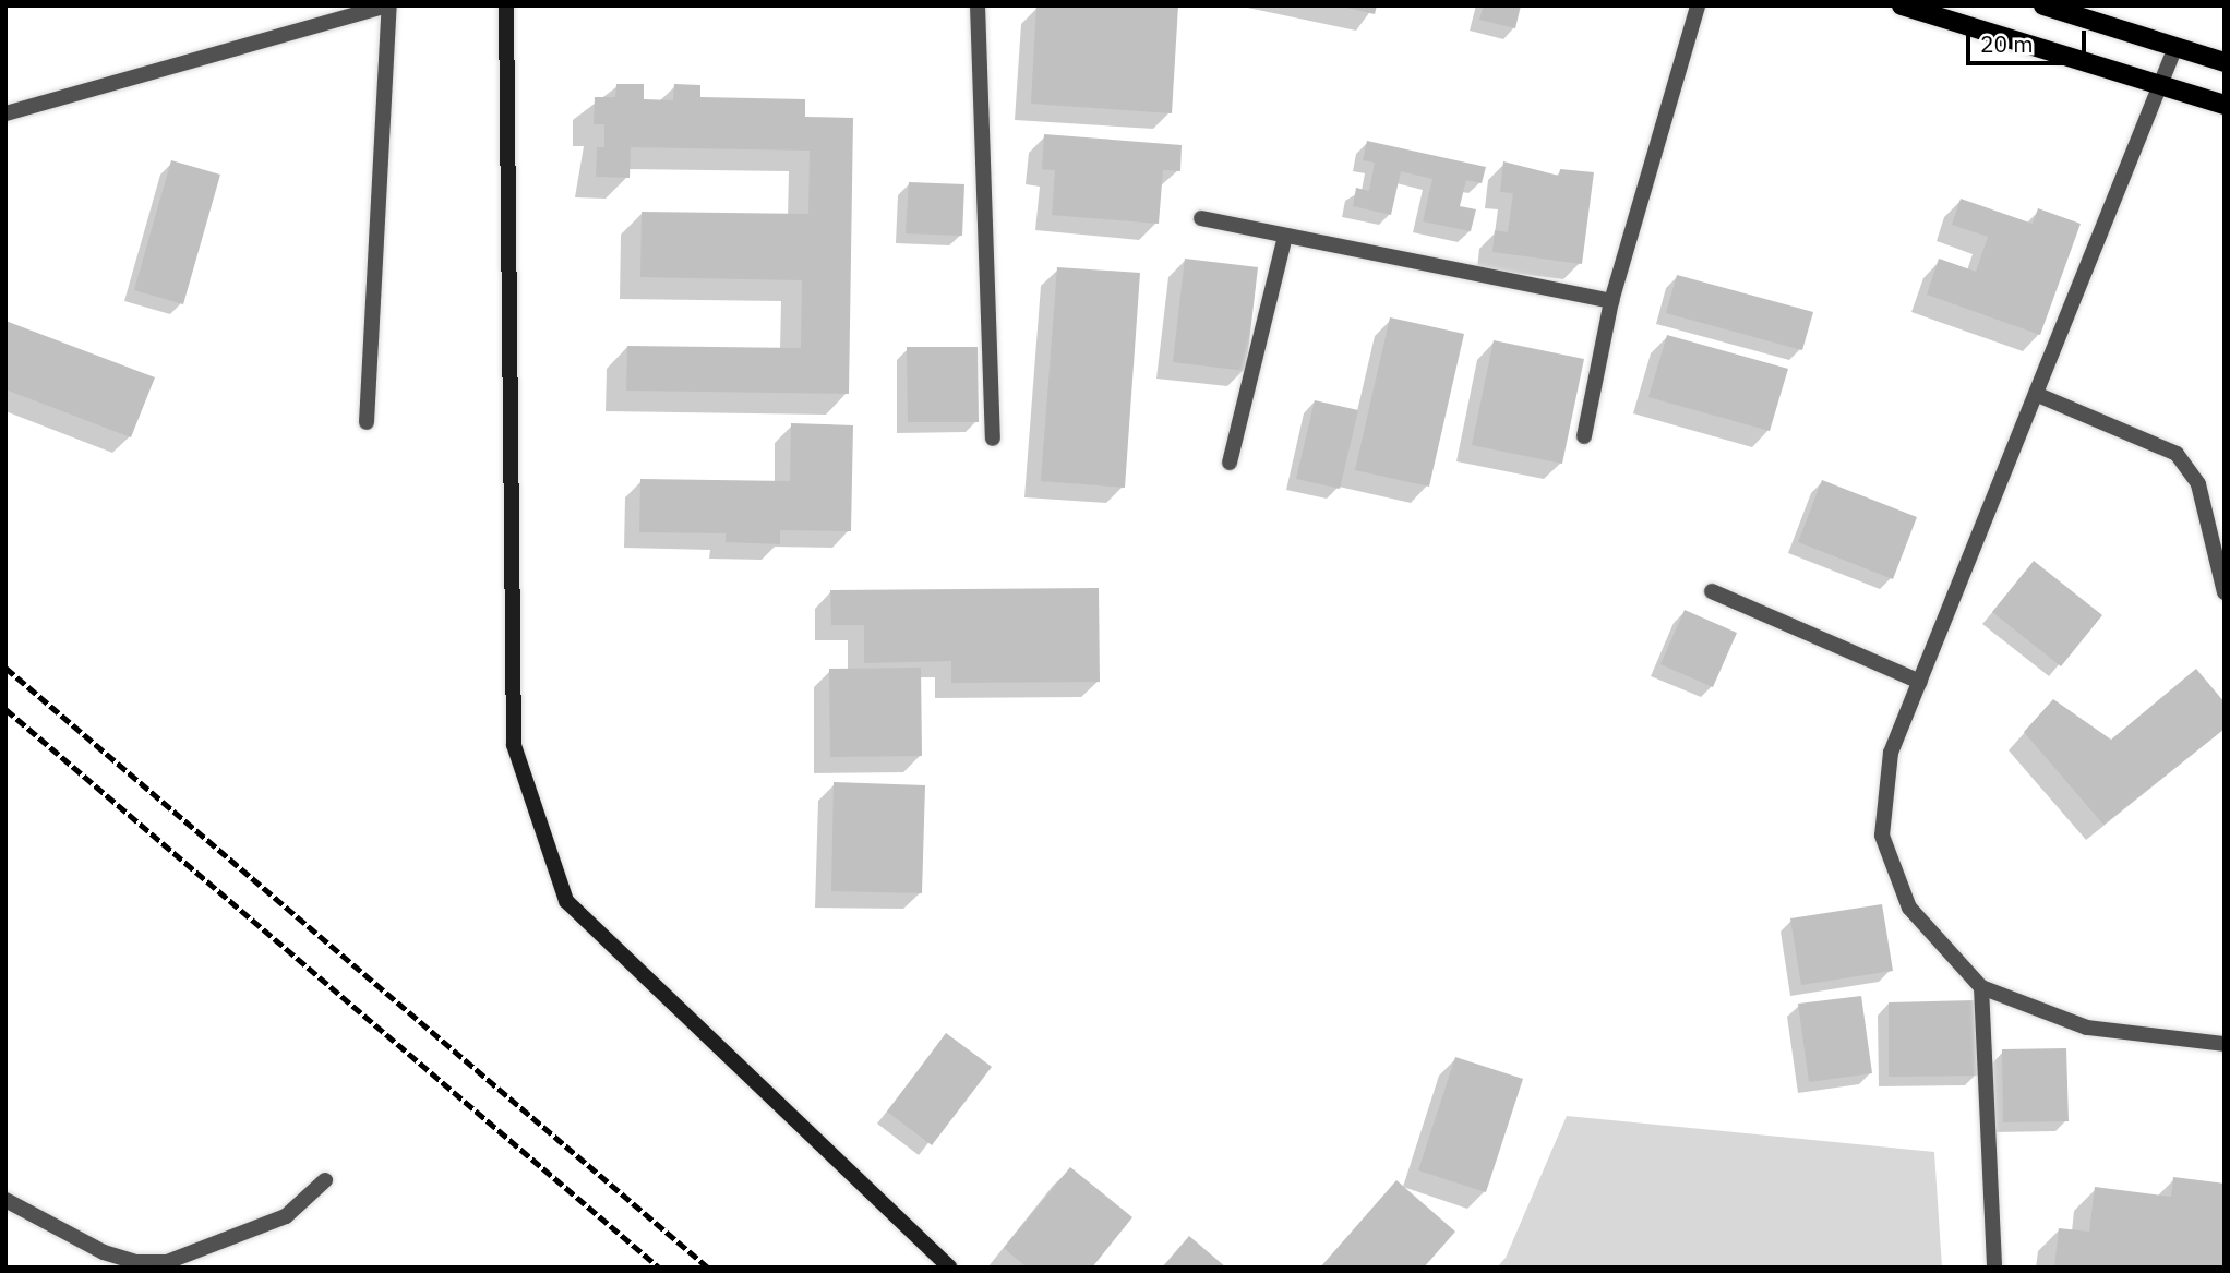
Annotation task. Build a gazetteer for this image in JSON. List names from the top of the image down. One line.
{"scale_bar":"20 m"}
